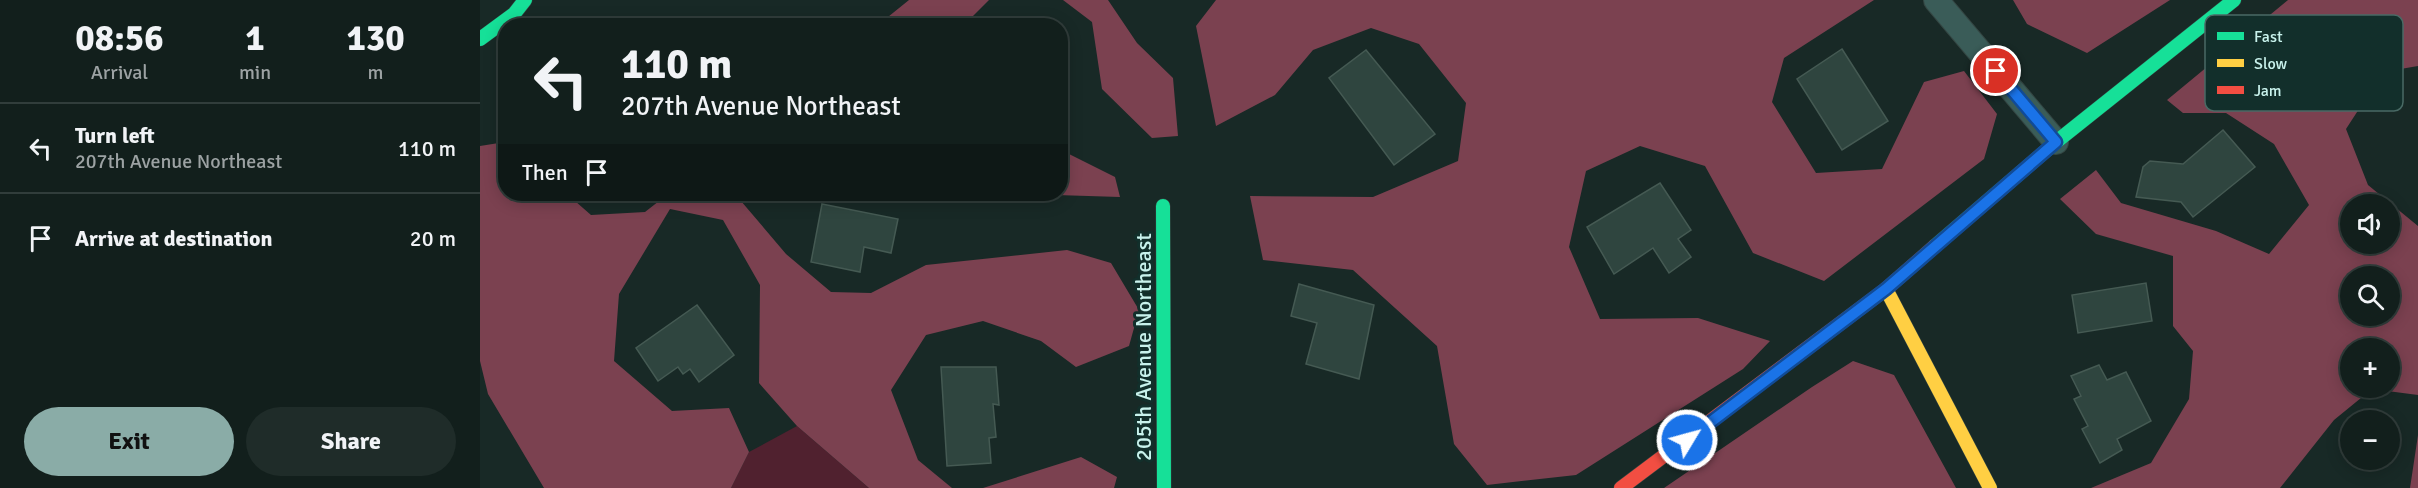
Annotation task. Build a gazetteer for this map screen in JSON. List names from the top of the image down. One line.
{"streets":{"street":["205th Avenue Northeast"]},"legend":["Fast","Slow","Jam"],"page":{"eta":["08:56","Arrival","1","min","130","m"],"turn":["110 m","207th Avenue Northeast"],"list":[{"name":"Turn left","note":"207th Avenue Northeast","value":"110 m"},{"name":"Arrive at destination","value":"20 m"}],"then":"Then","map_buttons":["+","−"],"buttons":["Exit","Share"]}}
